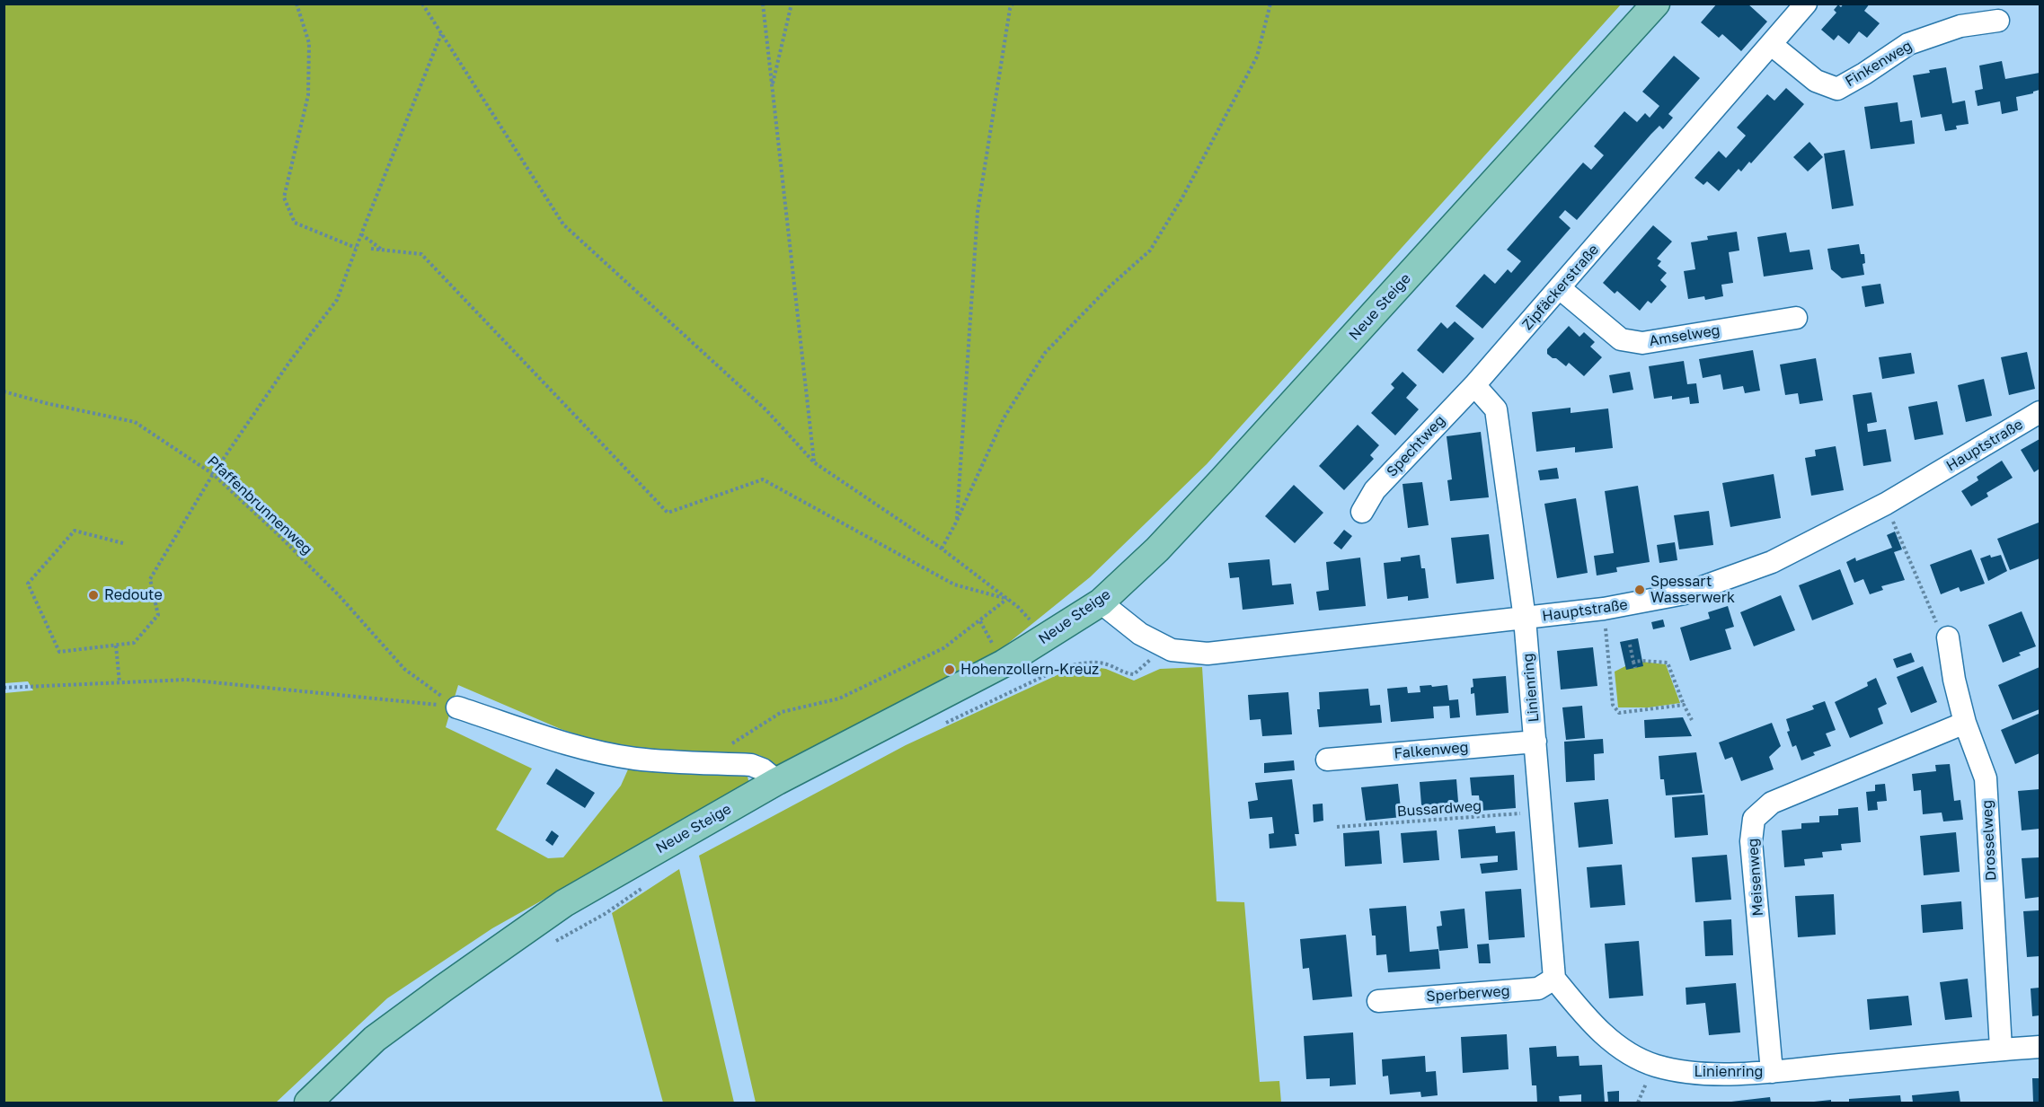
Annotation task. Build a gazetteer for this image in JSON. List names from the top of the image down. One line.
{"streets":{"main road":["Neue Steige"],"street":["Finkenweg","Zipfäckerstraße","Amselweg","Hauptstraße","Spechtweg","Linienring","Falkenweg","Drosselweg","Meisenweg","Sperberweg"],"path":["Pfaffenbrunnenweg","Bussardweg"]},"crossings":[["Finkenweg","Zipfäckerstraße"],["Zipfäckerstraße","Amselweg"],["Zipfäckerstraße","Spechtweg"],["Neue Steige","Hauptstraße"],["Hauptstraße","Linienring"],["Linienring","Falkenweg"],["Linienring","Bussardweg"],["Linienring","Drosselweg"],["Linienring","Meisenweg"],["Linienring","Sperberweg"],["Drosselweg","Meisenweg"]],"places":["Spessart Wasserwerk","Redoute","Hohenzollern-Kreuz"]}
